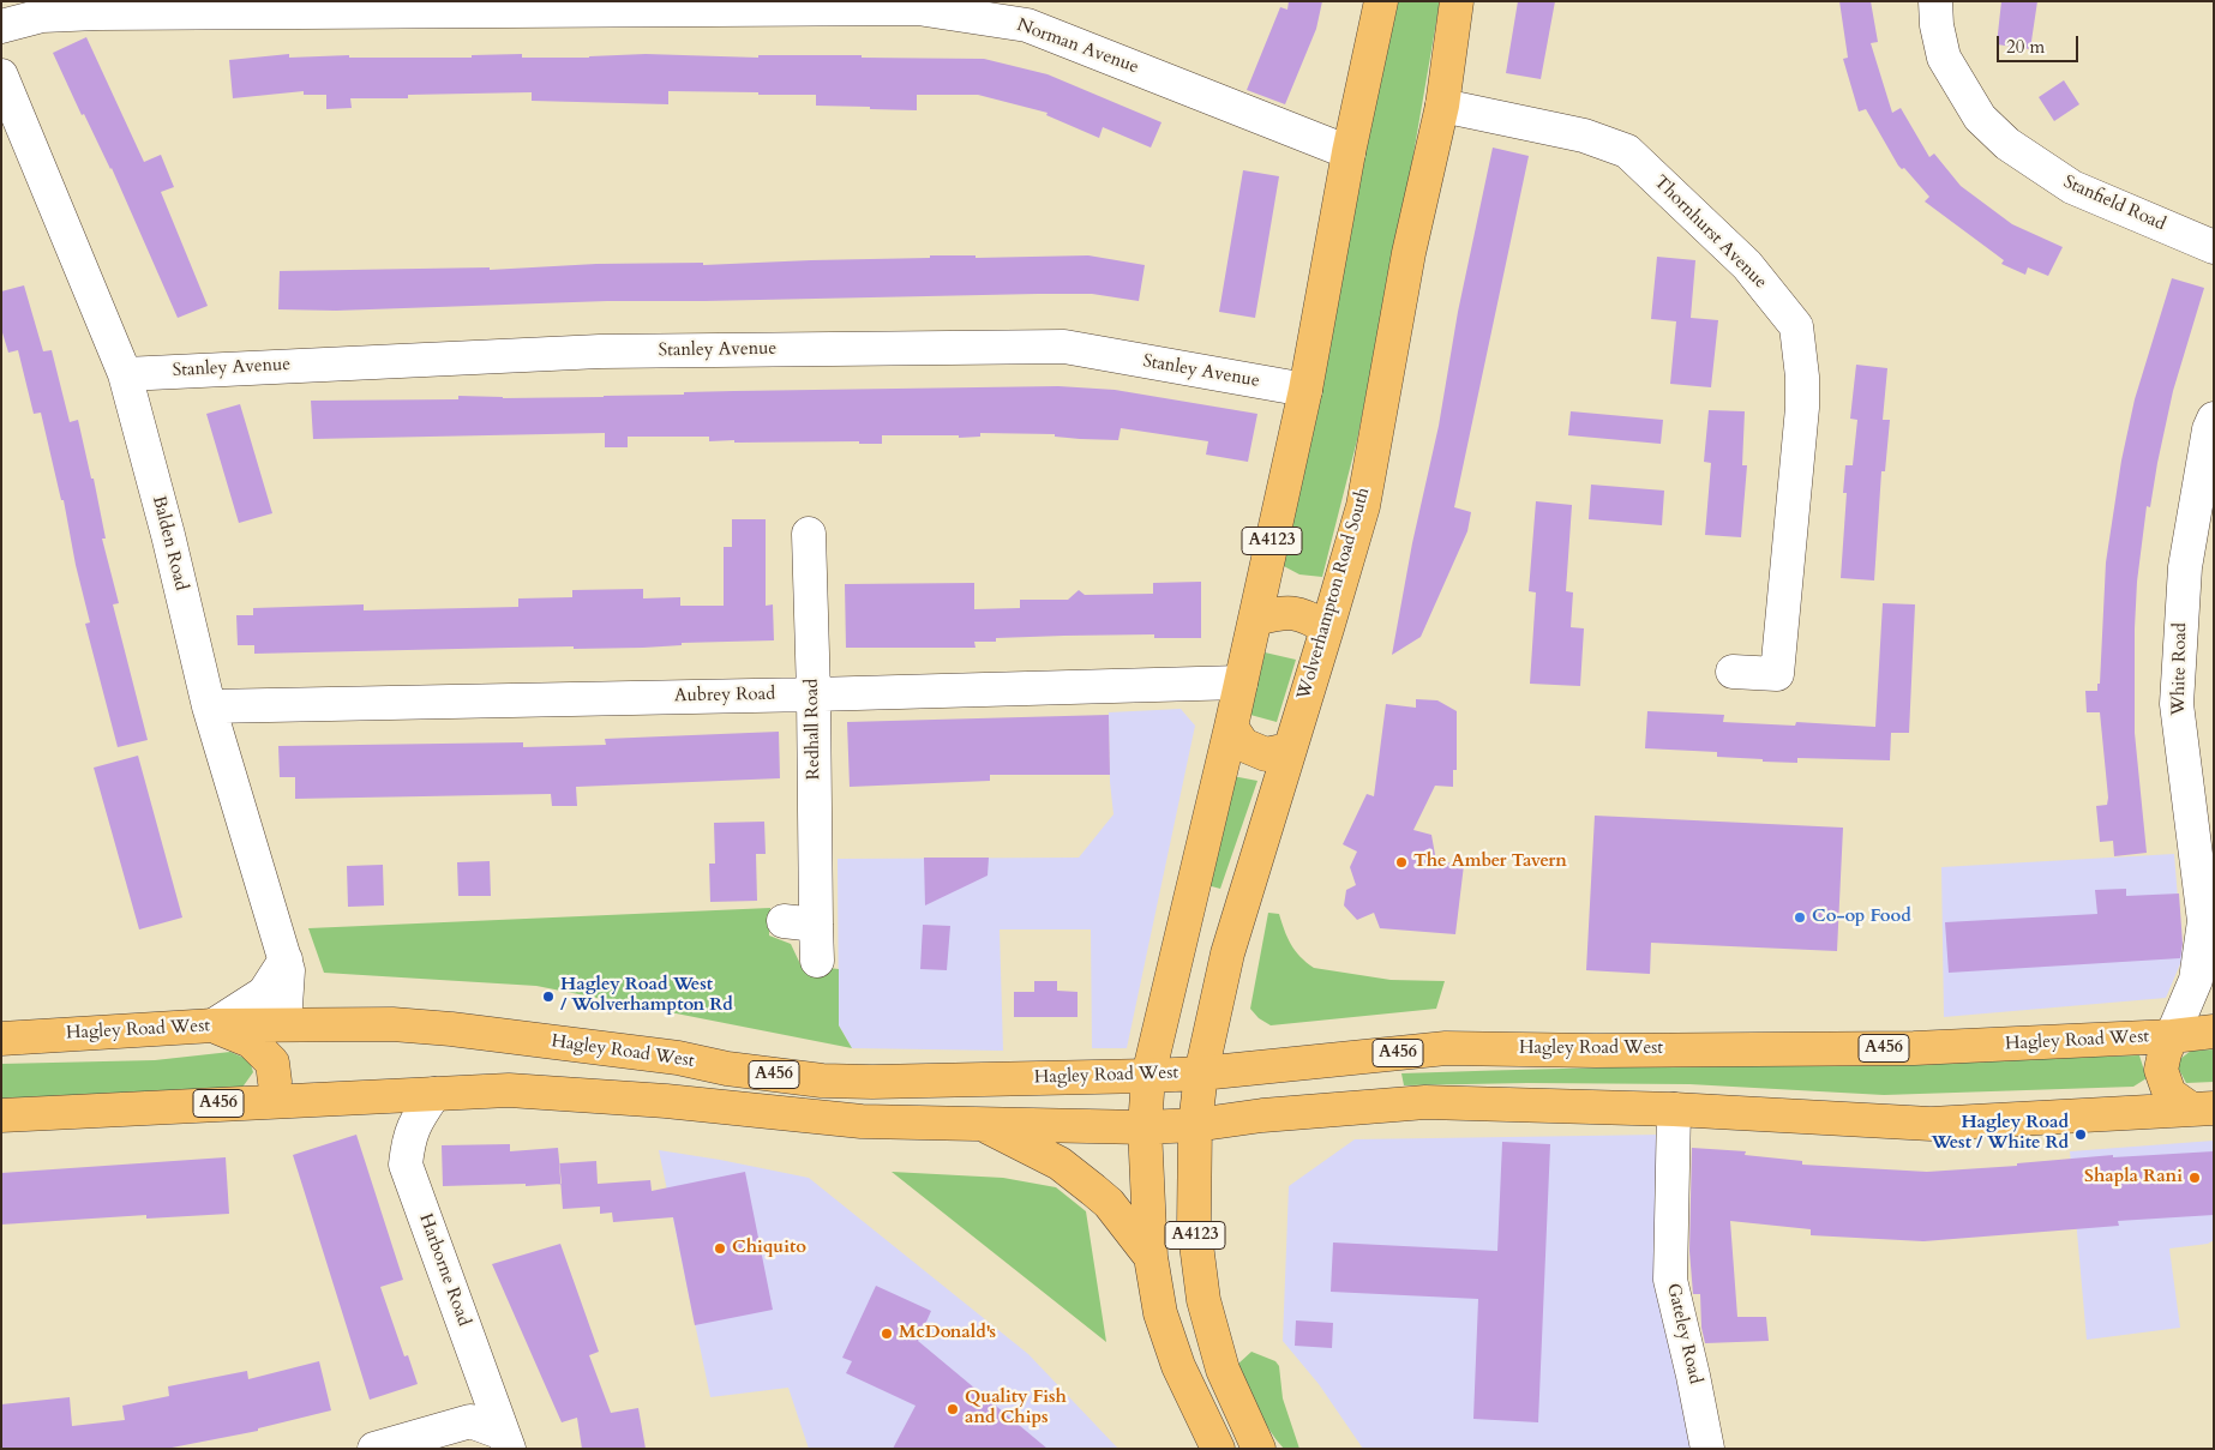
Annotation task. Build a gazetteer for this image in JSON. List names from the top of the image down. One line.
{"streets":{"main road":["A4123","Wolverhampton Road South","Hagley Road West","A456"],"street":["Norman Avenue","Stanfield Road","Thornhurst Avenue","Stanley Avenue","Balden Road","White Road","Aubrey Road","Redhall Road","Harborne Road","Gateley Road"]},"crossings":[["Norman Avenue","A4123"],["Thornhurst Avenue","Wolverhampton Road South"],["Stanley Avenue","A4123"],["Stanley Avenue","Balden Road"],["A4123","Wolverhampton Road South"],["A4123","Aubrey Road"],["A4123","Hagley Road West"],["A4123","A456"],["Balden Road","Aubrey Road"],["Balden Road","Hagley Road West"],["Wolverhampton Road South","Hagley Road West"],["Wolverhampton Road South","A456"],["White Road","Hagley Road West"],["Aubrey Road","Redhall Road"],["A456","Harborne Road"],["A456","Gateley Road"]],"places":["The Amber Tavern","Co-op Food","Hagley Road West / Wolverhampton Rd","Hagley Road West / White Rd","Shapla Rani","Chiquito","McDonald's","Quality Fish and Chips"],"scale_bar":"20 m"}
